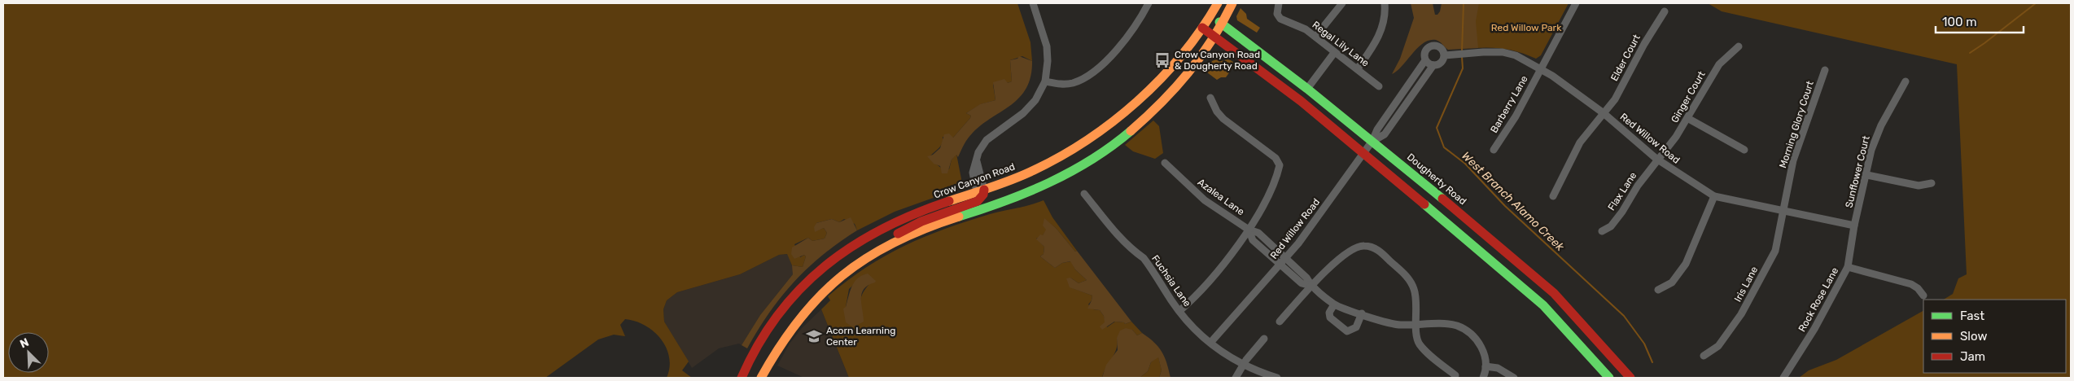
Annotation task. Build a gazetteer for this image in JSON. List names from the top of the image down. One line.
{"streets":{"main road":["Dougherty Road","Crow Canyon Road"],"street":["Regal Lily Lane","Elder Court","Ginger Court","Barberry Lane","Morning Glory Court","Red Willow Road","Sunflower Court","Flax Lane","Azalea Lane","Fuchsia Lane","Iris Lane","Rock Rose Lane"]},"crossings":[["Elder Court","Red Willow Road"],["Ginger Court","Red Willow Road"],["Ginger Court","Flax Lane"],["Barberry Lane","Red Willow Road"],["Morning Glory Court","Red Willow Road"],["Morning Glory Court","Iris Lane"],["Red Willow Road","Sunflower Court"],["Red Willow Road","Dougherty Road"],["Red Willow Road","Flax Lane"],["Red Willow Road","Azalea Lane"],["Red Willow Road","Fuchsia Lane"],["Red Willow Road","Iris Lane"],["Red Willow Road","Rock Rose Lane"],["Sunflower Court","Rock Rose Lane"],["Dougherty Road","Crow Canyon Road"]],"water":["West Branch Alamo Creek"],"parks":["Red Willow Park"],"places":{"bus stop":["Crow Canyon Road & Dougherty Road"],"school or university":["Acorn Learning Center"]},"legend":["Fast","Slow","Jam"],"scale_bar":"100 m","north":"top left"}
